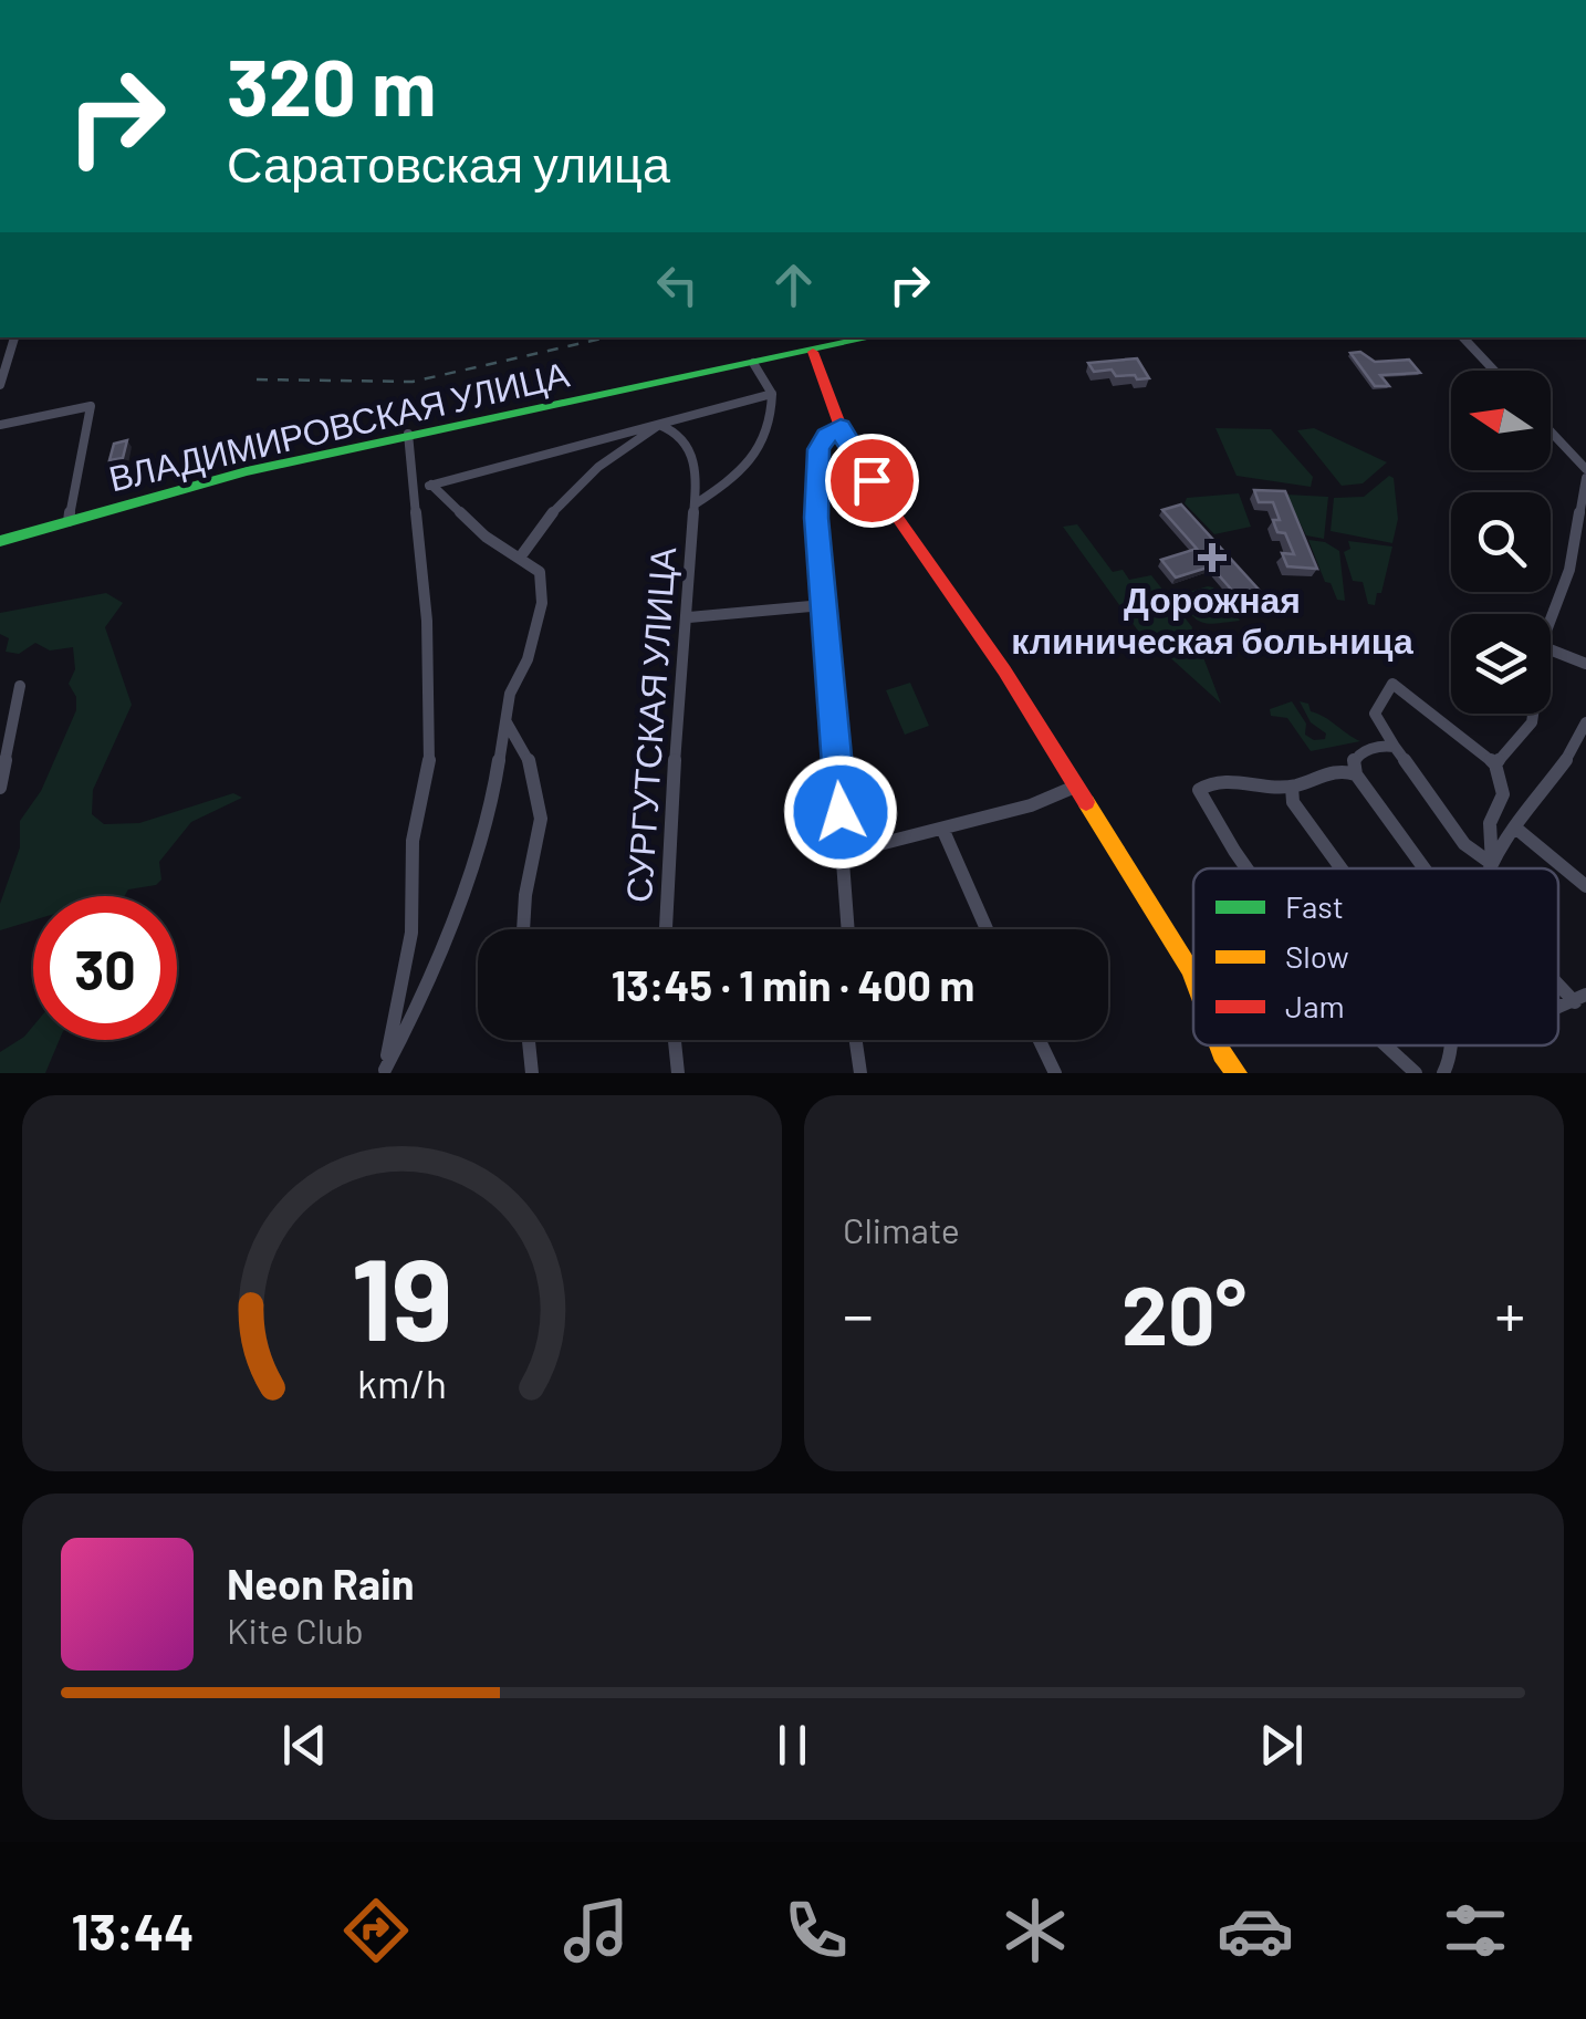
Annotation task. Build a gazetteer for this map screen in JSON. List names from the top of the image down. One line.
{"streets":{"main road":["ВЛАДИМИРОВСКАЯ УЛИЦА"],"street":["СУРГУТСКАЯ УЛИЦА"]},"places":{"health":["Дорожная клиническая больница"]},"legend":["Fast","Slow","Jam"],"north":"left","page":{"turn":["320 m","Саратовская улица"],"limit":"30","trip":"13:45 · 1 min · 400 m","tile":"Climate","heat":["−","20°","+"],"song":["Neon Rain","Kite Club"],"tabs":"13:44","gauge":["19","km/h"]}}
